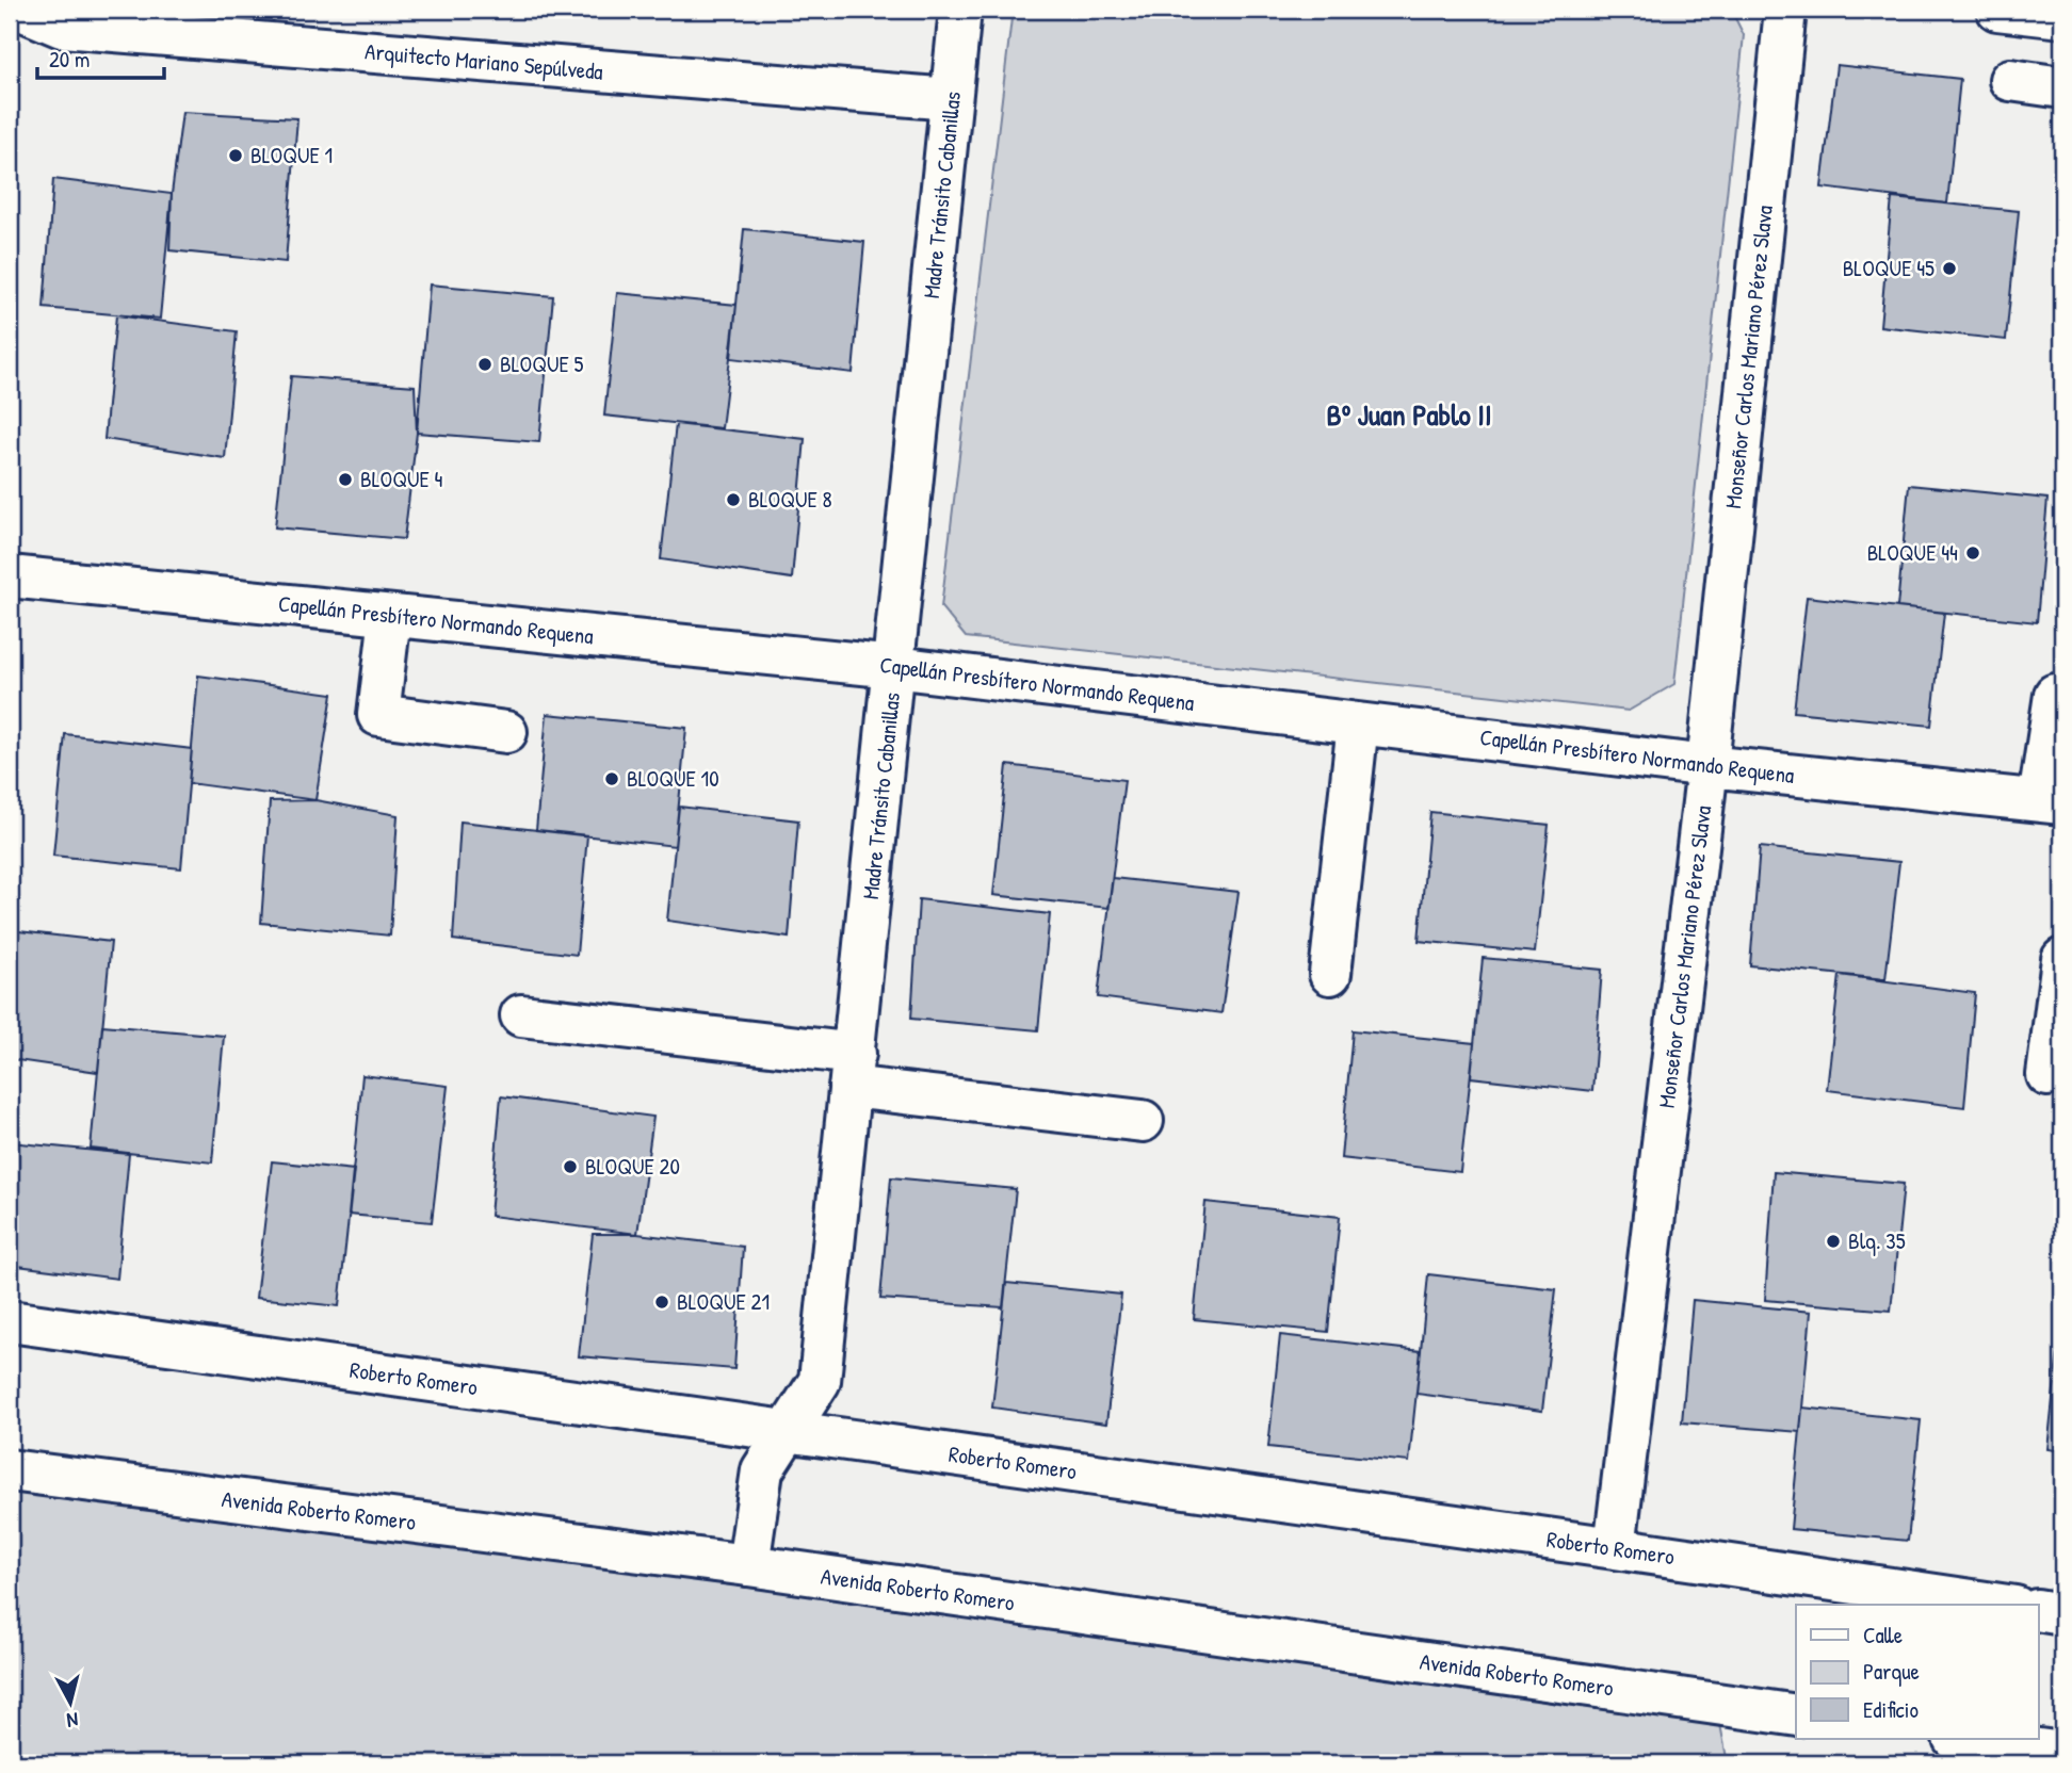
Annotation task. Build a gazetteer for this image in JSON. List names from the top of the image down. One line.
{"streets":{"street":["Arquitecto Mariano Sepúlveda","Madre Tránsito Cabanillas","Monseñor Carlos Mariano Pérez Slava","Capellán Presbítero Normando Requena","Roberto Romero","Avenida Roberto Romero"]},"crossings":[["Arquitecto Mariano Sepúlveda","Madre Tránsito Cabanillas"],["Madre Tránsito Cabanillas","Capellán Presbítero Normando Requena"],["Madre Tránsito Cabanillas","Roberto Romero"],["Madre Tránsito Cabanillas","Avenida Roberto Romero"],["Monseñor Carlos Mariano Pérez Slava","Capellán Presbítero Normando Requena"],["Monseñor Carlos Mariano Pérez Slava","Roberto Romero"]],"districts":["Bº Juan Pablo II"],"places":["BLOQUE 1","BLOQUE 45","BLOQUE 5","BLOQUE 4","BLOQUE 8","BLOQUE 44","BLOQUE 10","BLOQUE 20","Blq. 35","BLOQUE 21"],"legend":["Calle","Parque","Edificio"],"scale_bar":"20 m","north":"bottom"}
